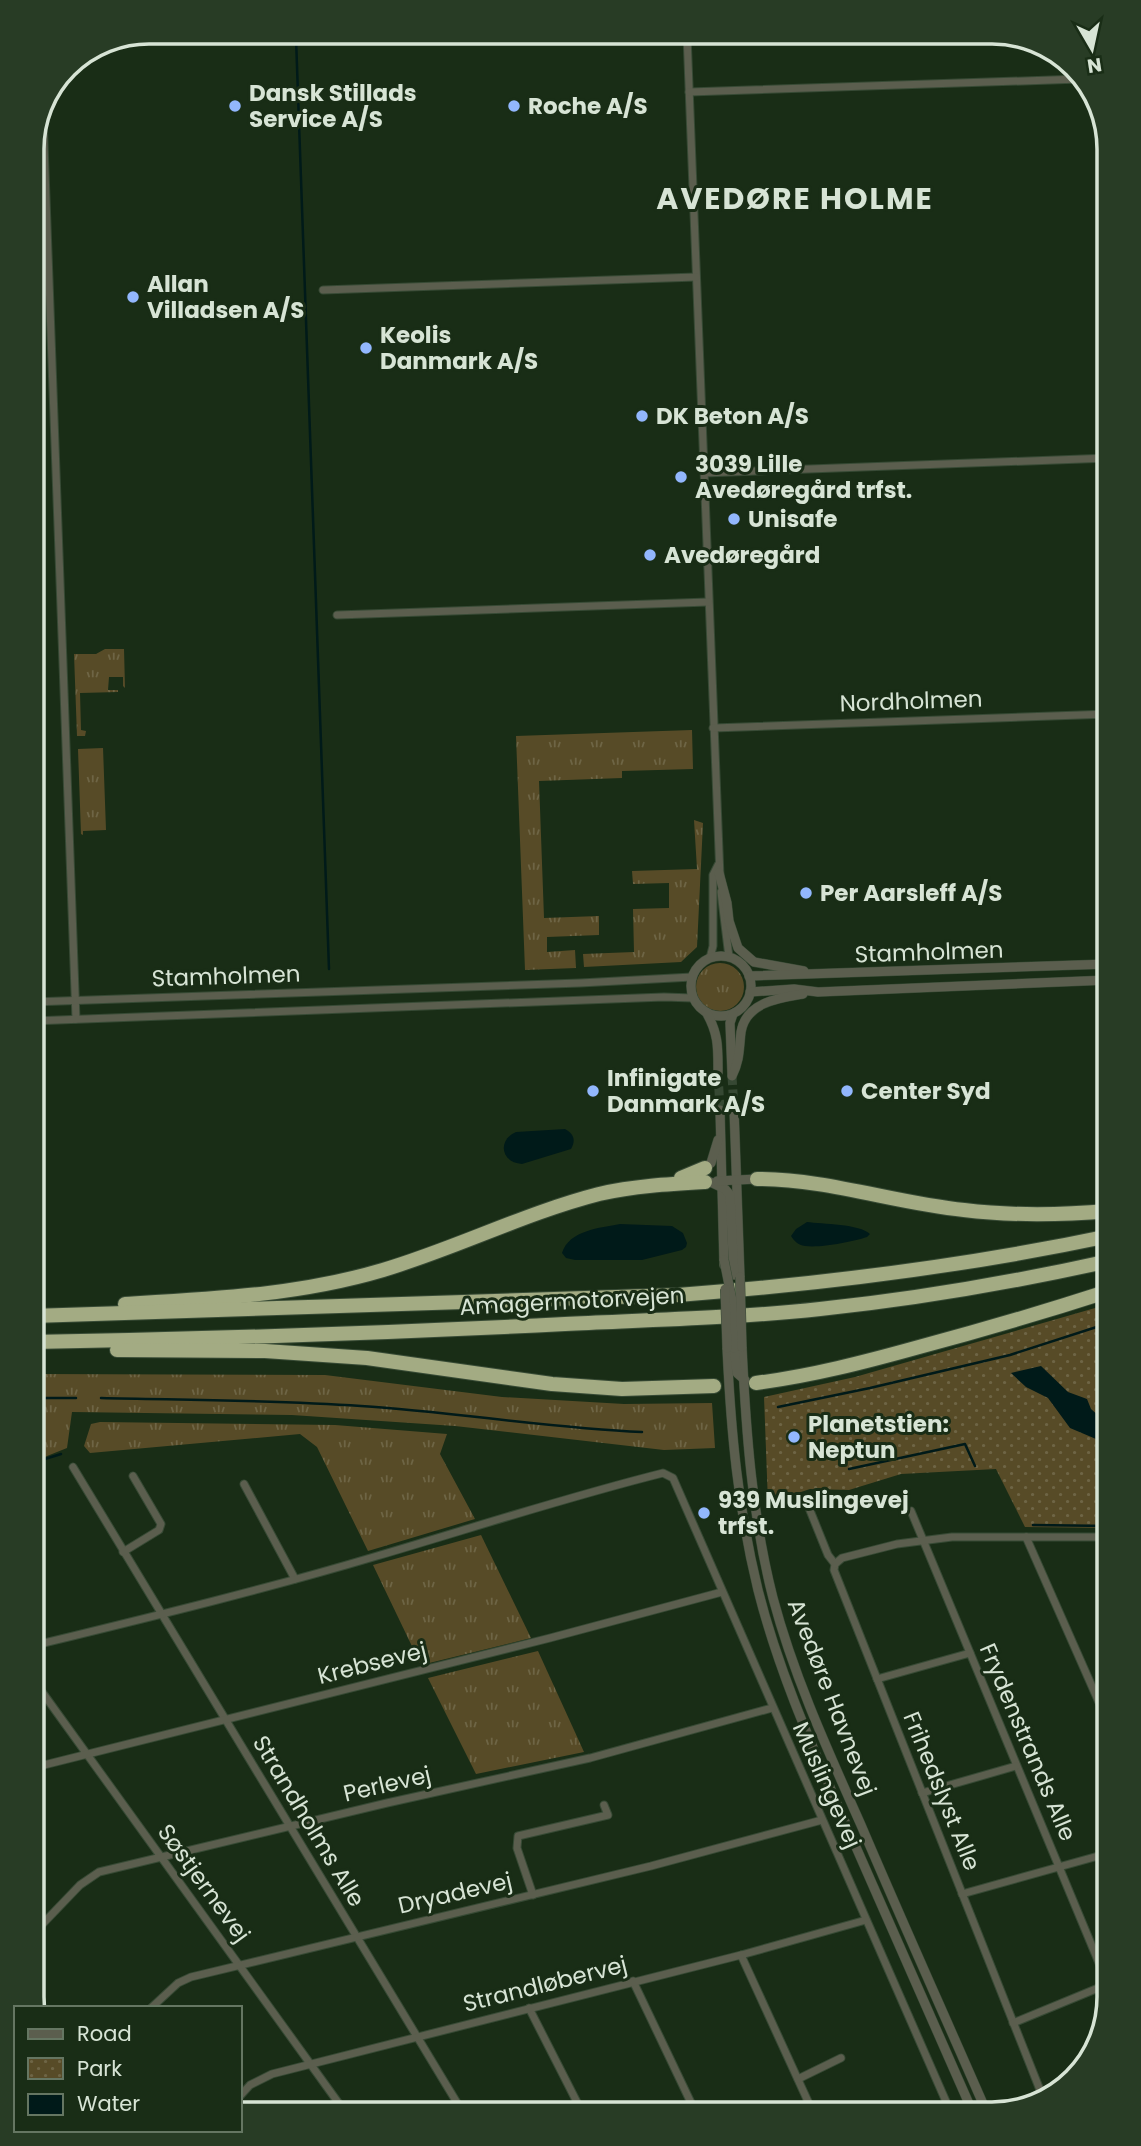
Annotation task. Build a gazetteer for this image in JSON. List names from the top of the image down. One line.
{"streets":{"highway":["Amagermotorvejen"],"street":["Nordholmen","Stamholmen","Krebsevej","Avedøre Havnevej","Frydenstrands Alle","Perlevej","Muslingevej","Frihedslyst Alle","Strandholms Alle","Søstjernevej","Dryadevej","Strandløbervej"]},"crossings":[["Krebsevej","Muslingevej"],["Krebsevej","Strandholms Alle"],["Krebsevej","Søstjernevej"],["Perlevej","Muslingevej"],["Perlevej","Strandholms Alle"],["Perlevej","Søstjernevej"],["Muslingevej","Dryadevej"],["Muslingevej","Strandløbervej"],["Strandholms Alle","Dryadevej"],["Strandholms Alle","Strandløbervej"],["Søstjernevej","Dryadevej"],["Søstjernevej","Strandløbervej"]],"districts":["AVEDØRE HOLME"],"places":["Dansk Stillads Service A/S","Roche A/S","Allan Villadsen A/S","Keolis Danmark A/S","DK Beton A/S","3039 Lille Avedøregård trfst.","Unisafe","Avedøregård","Per Aarsleff A/S","Infinigate Danmark A/S","Center Syd","Planetstien: Neptun","939 Muslingevej trfst."],"legend":["Road","Park","Water"],"north":"bottom"}
